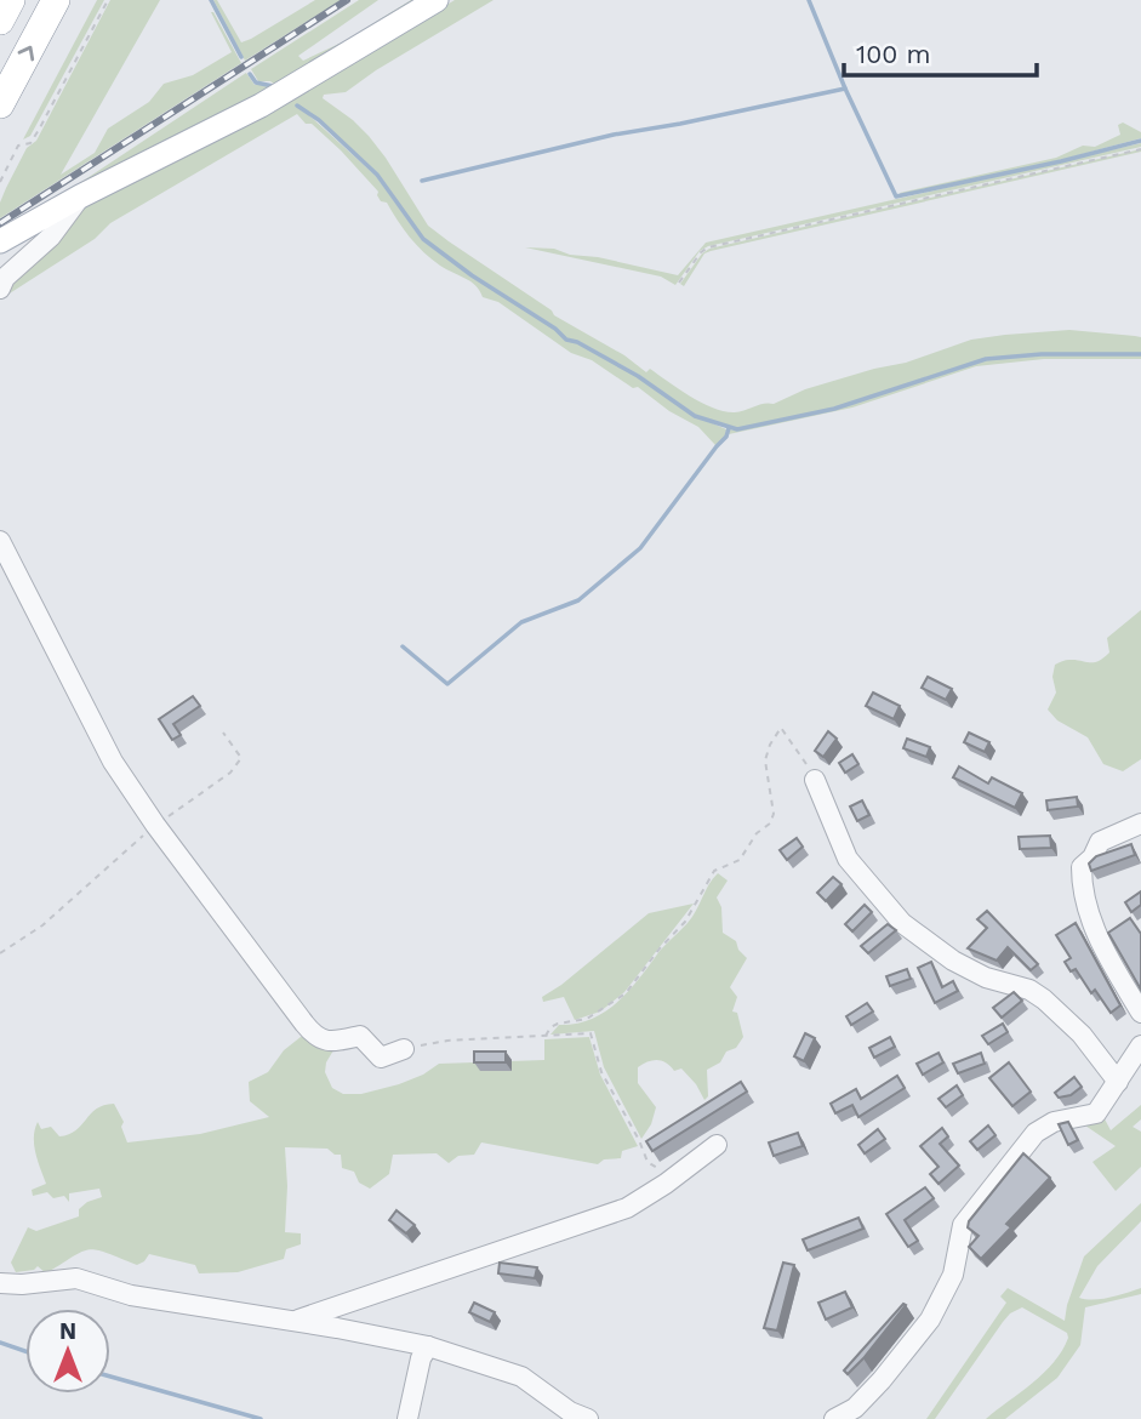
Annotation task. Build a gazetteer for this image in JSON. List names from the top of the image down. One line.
{"scale_bar":"100 m","north":"top"}
